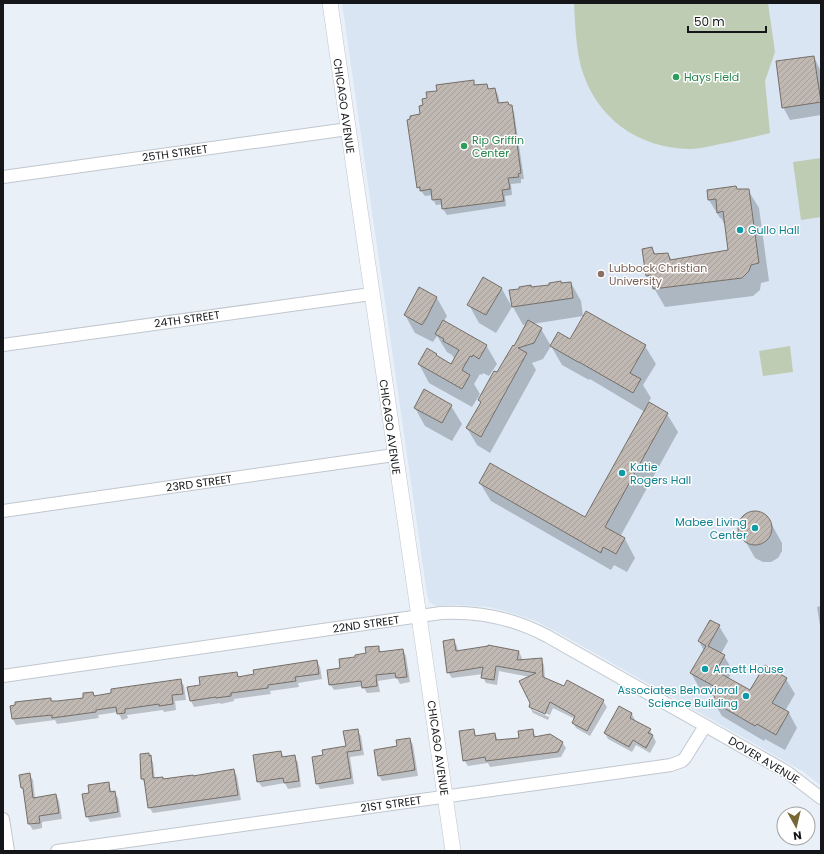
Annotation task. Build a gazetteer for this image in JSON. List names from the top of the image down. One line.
{"streets":{"street":["CHICAGO AVENUE","25TH STREET","24TH STREET","23RD STREET","22ND STREET","DOVER AVENUE","21ST STREET"]},"crossings":[["CHICAGO AVENUE","25TH STREET"],["CHICAGO AVENUE","24TH STREET"],["CHICAGO AVENUE","23RD STREET"],["CHICAGO AVENUE","22ND STREET"],["CHICAGO AVENUE","21ST STREET"],["22ND STREET","DOVER AVENUE"],["22ND STREET","21ST STREET"],["DOVER AVENUE","21ST STREET"]],"places":["Hays Field","Rip Griffin Center","Gullo Hall","Lubbock Christian University","Katie Rogers Hall","Mabee Living Center","Arnett House","Associates Behavioral Science Building"],"scale_bar":"50 m","north":"bottom"}
